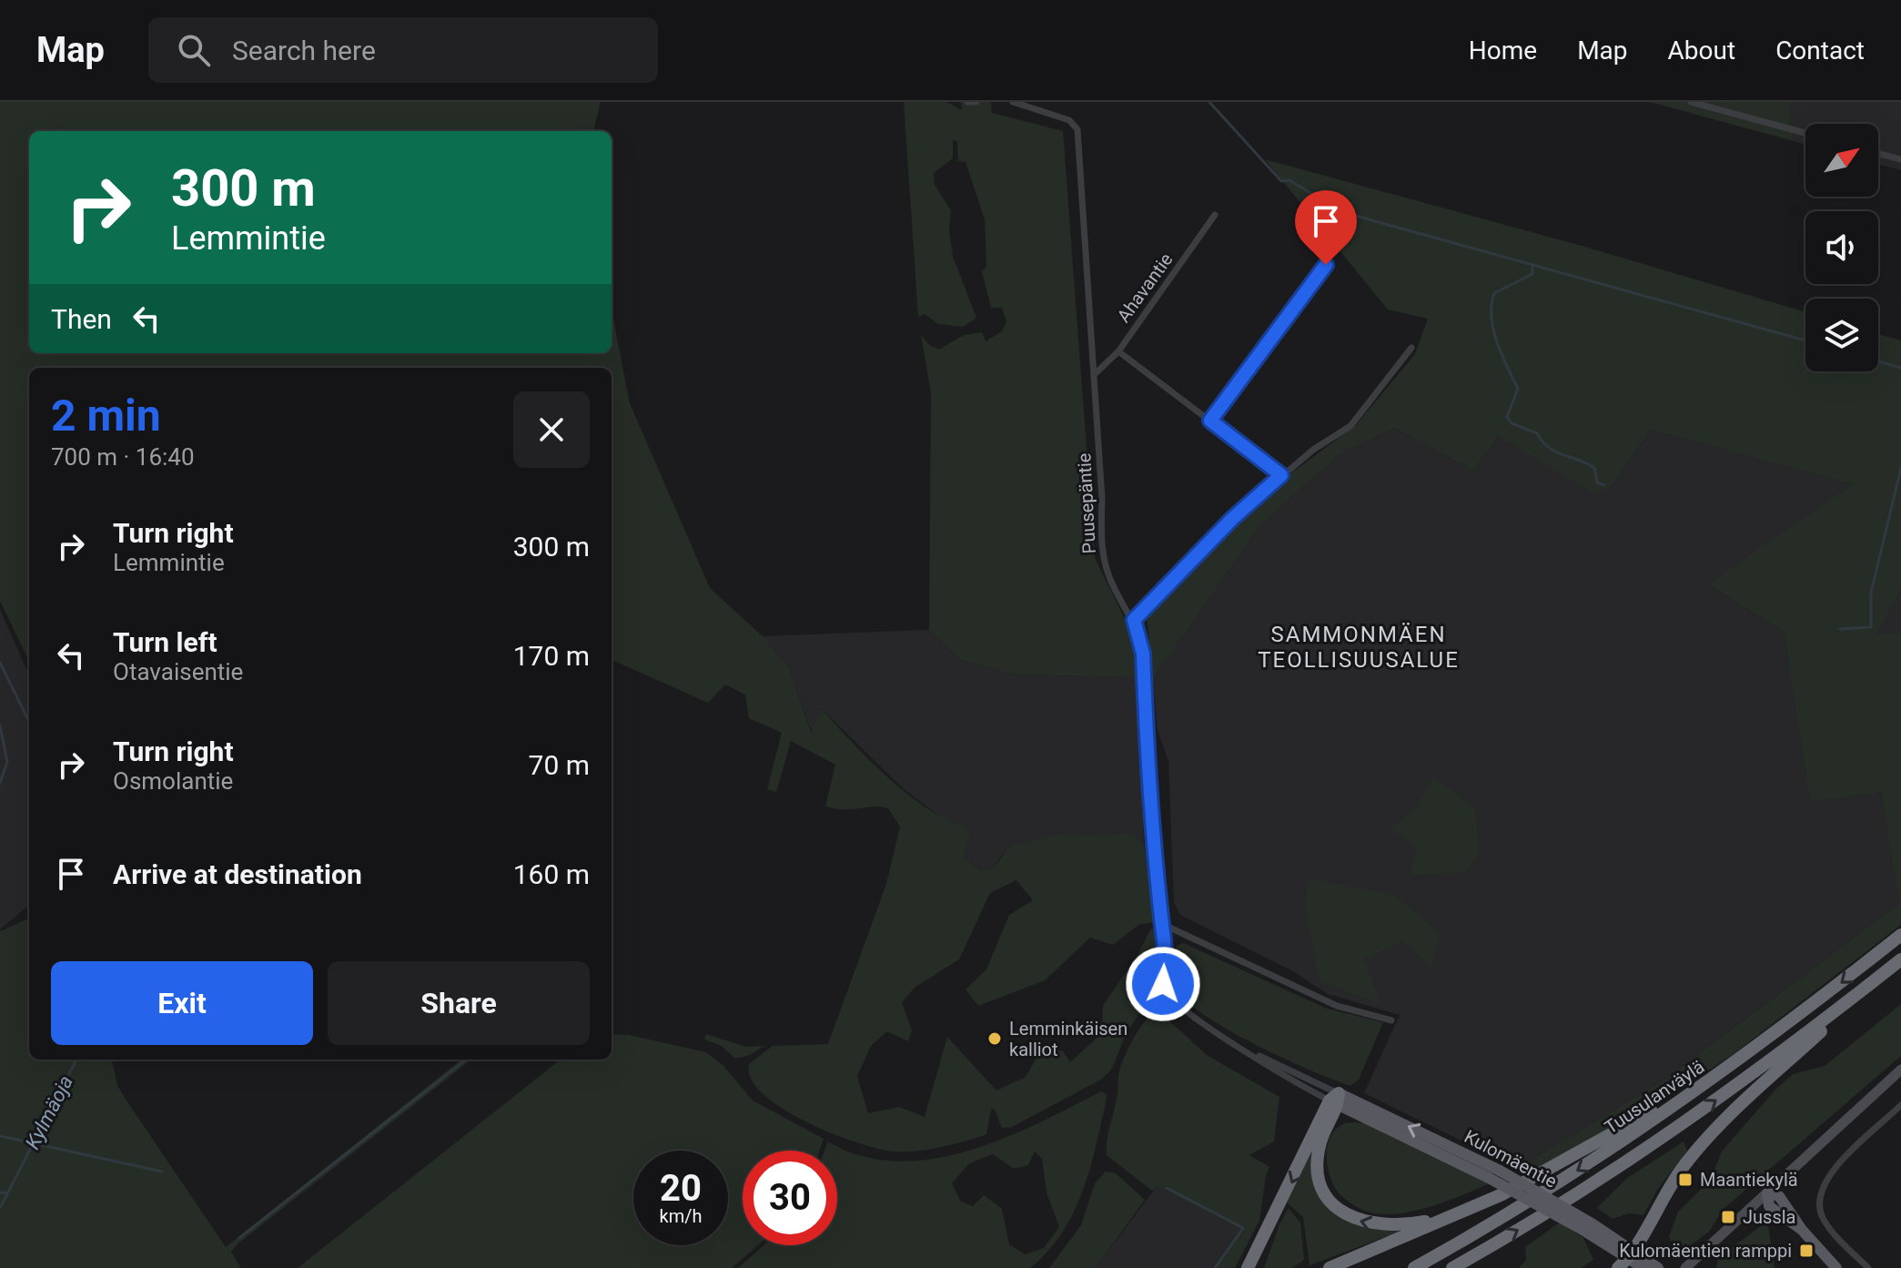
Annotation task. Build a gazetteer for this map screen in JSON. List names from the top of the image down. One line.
{"streets":{"highway":["Tuusulanväylä"],"main road":["Kulomäentie"],"street":["Ahavantie","Puusepäntie"]},"crossings":[["Ahavantie","Puusepäntie"],["Puusepäntie","Kulomäentie"]],"districts":["SAMMONMÄEN TEOLLISUUSALUE"],"water":["Kylmäoja"],"places":{"other":["Lemminkäisen kalliot"],"transit":["Maantiekylä","Jussla","Kulomäentien ramppi"]},"north":"top right","page":{"header":"Map","search":"Search here","nav":["Home","Map","About","Contact"],"turn":["300 m","Lemmintie"],"then":"Then","heading":["2 min","700 m · 16:40"],"list":[{"name":"Turn right","note":"Lemmintie","value":"300 m"},{"name":"Turn left","note":"Otavaisentie","value":"170 m"},{"name":"Turn right","note":"Osmolantie","value":"70 m"},{"name":"Arrive at destination","value":"160 m"}],"buttons":["Exit","Share"],"speed":"20 km/h","limit":"30"}}
